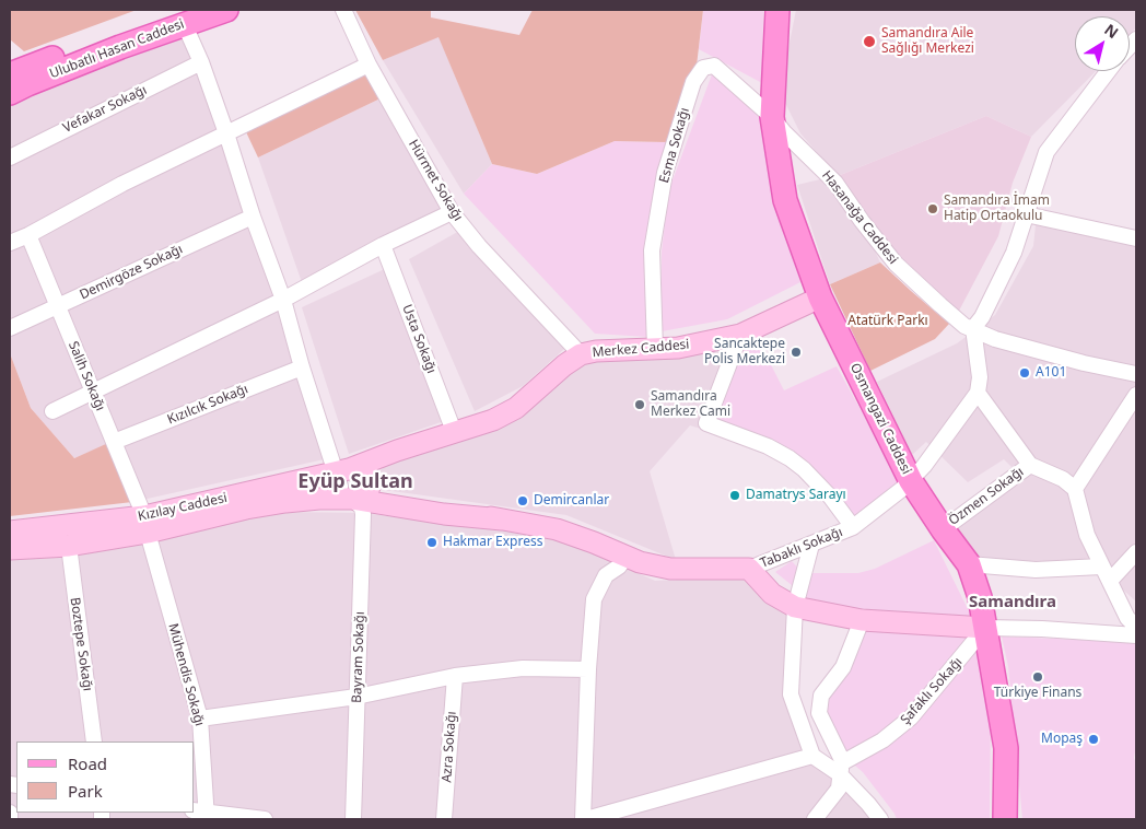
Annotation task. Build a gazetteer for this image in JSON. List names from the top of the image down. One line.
{"streets":{"main road":["Ulubatlı Hasan Caddesi","Merkez Caddesi","Osmangazi Caddesi","Kızılay Caddesi"],"street":["Vefakar Sokağı","Esma Sokağı","Hürmet Sokağı","Hasanağa Caddesi","Demirgöze Sokağı","Usta Sokağı","Salih Sokağı","Kızılcık Sokağı","Özmen Sokağı","Tabaklı Sokağı","Boztepe Sokağı","Bayram Sokağı","Mühendis Sokağı","Şafaklı Sokağı","Azra Sokağı"]},"crossings":[["Ulubatlı Hasan Caddesi","Bayram Sokağı"],["Vefakar Sokağı","Bayram Sokağı"],["Esma Sokağı","Hasanağa Caddesi"],["Esma Sokağı","Merkez Caddesi"],["Esma Sokağı","Osmangazi Caddesi"],["Hürmet Sokağı","Merkez Caddesi"],["Hasanağa Caddesi","Osmangazi Caddesi"],["Demirgöze Sokağı","Salih Sokağı"],["Demirgöze Sokağı","Bayram Sokağı"],["Usta Sokağı","Merkez Caddesi"],["Merkez Caddesi","Osmangazi Caddesi"],["Merkez Caddesi","Kızılay Caddesi"],["Merkez Caddesi","Tabaklı Sokağı"],["Merkez Caddesi","Bayram Sokağı"],["Salih Sokağı","Kızılcık Sokağı"],["Salih Sokağı","Kızılay Caddesi"],["Salih Sokağı","Mühendis Sokağı"],["Kızılcık Sokağı","Bayram Sokağı"],["Osmangazi Caddesi","Özmen Sokağı"],["Osmangazi Caddesi","Tabaklı Sokağı"],["Osmangazi Caddesi","Şafaklı Sokağı"],["Kızılay Caddesi","Boztepe Sokağı"],["Kızılay Caddesi","Bayram Sokağı"],["Kızılay Caddesi","Mühendis Sokağı"]],"districts":["Eyüp Sultan","Samandıra"],"parks":["Atatürk Parkı"],"places":["Samandıra Aile Sağlığı Merkezi","Samandıra İmam Hatip Ortaokulu","Sancaktepe Polis Merkezi","A101","Samandıra Merkez Cami","Damatrys Sarayı","Demircanlar","Hakmar Express","Türkiye Finans","Mopaş"],"legend":["Road","Park"],"north":"top right"}
